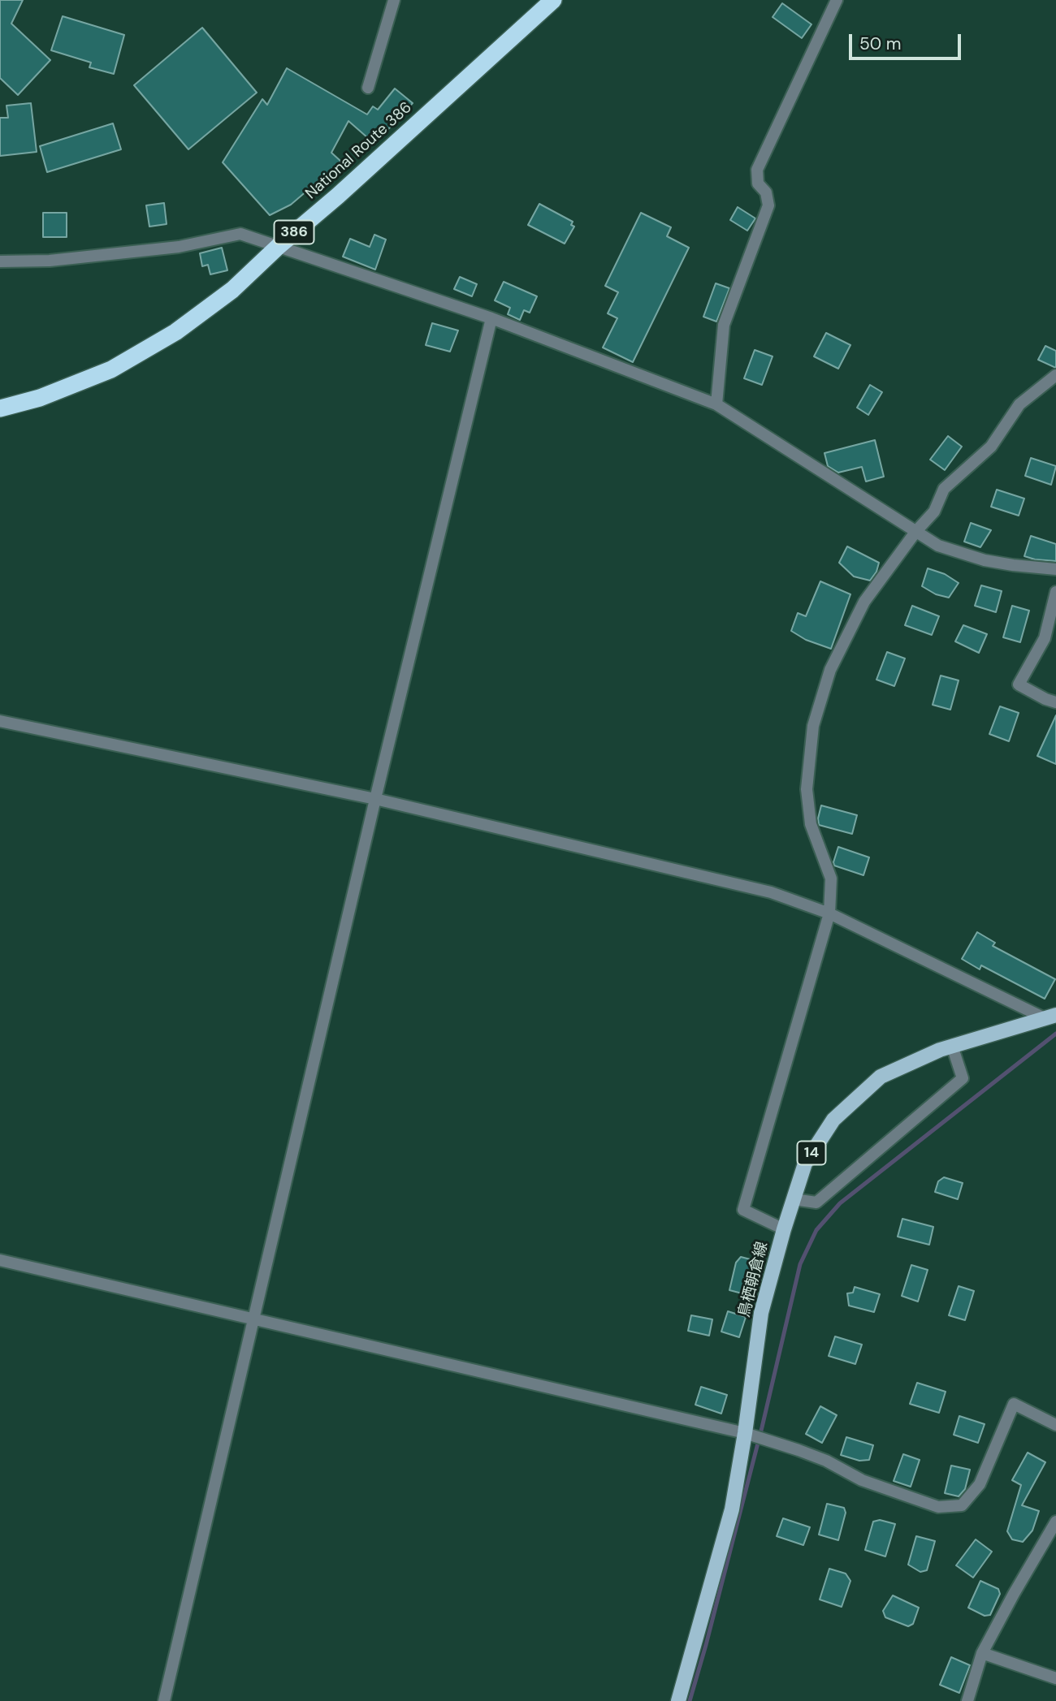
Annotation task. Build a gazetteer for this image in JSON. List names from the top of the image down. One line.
{"streets":{"highway":["National Route 386","386"],"main road":["14","鳥栖朝倉線"]},"scale_bar":"50 m"}
